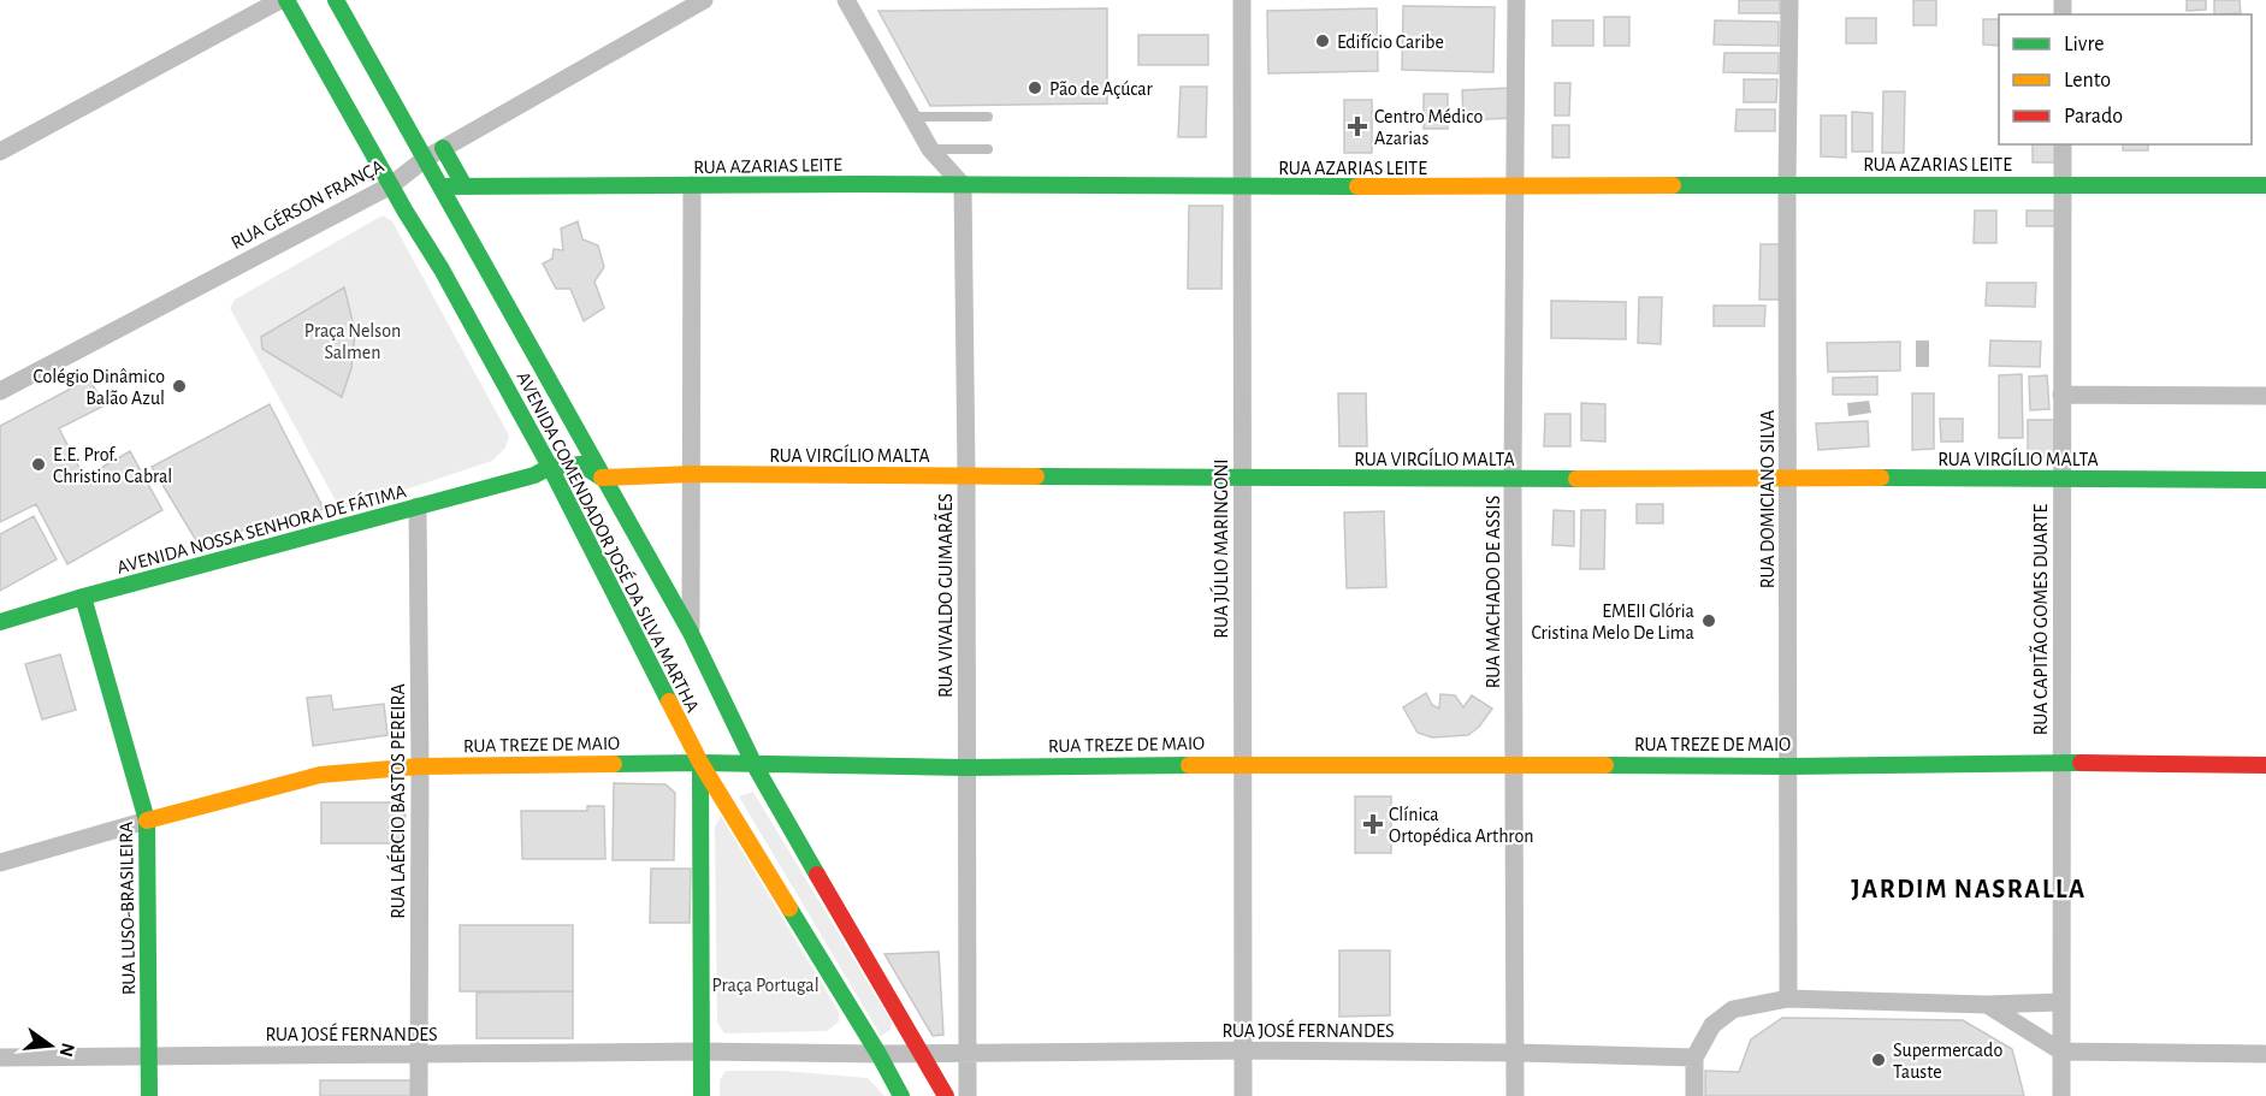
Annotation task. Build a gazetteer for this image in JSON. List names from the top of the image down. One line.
{"streets":{"street":["RUA AZARIAS LEITE","RUA GÉRSON FRANÇA","RUA VIRGÍLIO MALTA","RUA DOMICIANO SILVA","AVENIDA NOSSA SENHORA DE FÁTIMA","AVENIDA COMENDADOR JOSÉ DA SILVA MARTHA","RUA JÚLIO MARINGONI","RUA MACHADO DE ASSIS","RUA VIVALDO GUIMARÃES","RUA CAPITÃO GOMES DUARTE","RUA TREZE DE MAIO","RUA LAÉRCIO BASTOS PEREIRA","RUA LUSO-BRASILEIRA","RUA JOSÉ FERNANDES"]},"crossings":[["RUA AZARIAS LEITE","RUA DOMICIANO SILVA"],["RUA AZARIAS LEITE","AVENIDA COMENDADOR JOSÉ DA SILVA MARTHA"],["RUA AZARIAS LEITE","RUA JÚLIO MARINGONI"],["RUA AZARIAS LEITE","RUA MACHADO DE ASSIS"],["RUA AZARIAS LEITE","RUA VIVALDO GUIMARÃES"],["RUA AZARIAS LEITE","RUA CAPITÃO GOMES DUARTE"],["RUA GÉRSON FRANÇA","AVENIDA COMENDADOR JOSÉ DA SILVA MARTHA"],["RUA VIRGÍLIO MALTA","RUA DOMICIANO SILVA"],["RUA VIRGÍLIO MALTA","AVENIDA COMENDADOR JOSÉ DA SILVA MARTHA"],["RUA VIRGÍLIO MALTA","RUA JÚLIO MARINGONI"],["RUA VIRGÍLIO MALTA","RUA MACHADO DE ASSIS"],["RUA VIRGÍLIO MALTA","RUA VIVALDO GUIMARÃES"],["RUA VIRGÍLIO MALTA","RUA CAPITÃO GOMES DUARTE"],["RUA DOMICIANO SILVA","RUA TREZE DE MAIO"],["AVENIDA NOSSA SENHORA DE FÁTIMA","AVENIDA COMENDADOR JOSÉ DA SILVA MARTHA"],["AVENIDA NOSSA SENHORA DE FÁTIMA","RUA LAÉRCIO BASTOS PEREIRA"],["AVENIDA NOSSA SENHORA DE FÁTIMA","RUA LUSO-BRASILEIRA"],["AVENIDA COMENDADOR JOSÉ DA SILVA MARTHA","RUA TREZE DE MAIO"],["AVENIDA COMENDADOR JOSÉ DA SILVA MARTHA","RUA JOSÉ FERNANDES"],["RUA JÚLIO MARINGONI","RUA TREZE DE MAIO"],["RUA JÚLIO MARINGONI","RUA JOSÉ FERNANDES"],["RUA MACHADO DE ASSIS","RUA TREZE DE MAIO"],["RUA MACHADO DE ASSIS","RUA JOSÉ FERNANDES"],["RUA VIVALDO GUIMARÃES","RUA TREZE DE MAIO"],["RUA VIVALDO GUIMARÃES","RUA JOSÉ FERNANDES"],["RUA CAPITÃO GOMES DUARTE","RUA TREZE DE MAIO"],["RUA TREZE DE MAIO","RUA LAÉRCIO BASTOS PEREIRA"],["RUA TREZE DE MAIO","RUA LUSO-BRASILEIRA"],["RUA LAÉRCIO BASTOS PEREIRA","RUA JOSÉ FERNANDES"],["RUA LUSO-BRASILEIRA","RUA JOSÉ FERNANDES"]],"districts":["JARDIM NASRALLA"],"parks":["Praça Nelson Salmen","Praça Portugal"],"places":{"other":["Edifício Caribe","Pão de Açúcar","Colégio Dinâmico Balão Azul","E.E. Prof. Christino Cabral","EMEII Glória Cristina Melo De Lima","Supermercado Tauste"],"health":["Centro Médico Azarias","Clínica Ortopédica Arthron"]},"legend":["Livre","Lento","Parado"],"north":"right"}
